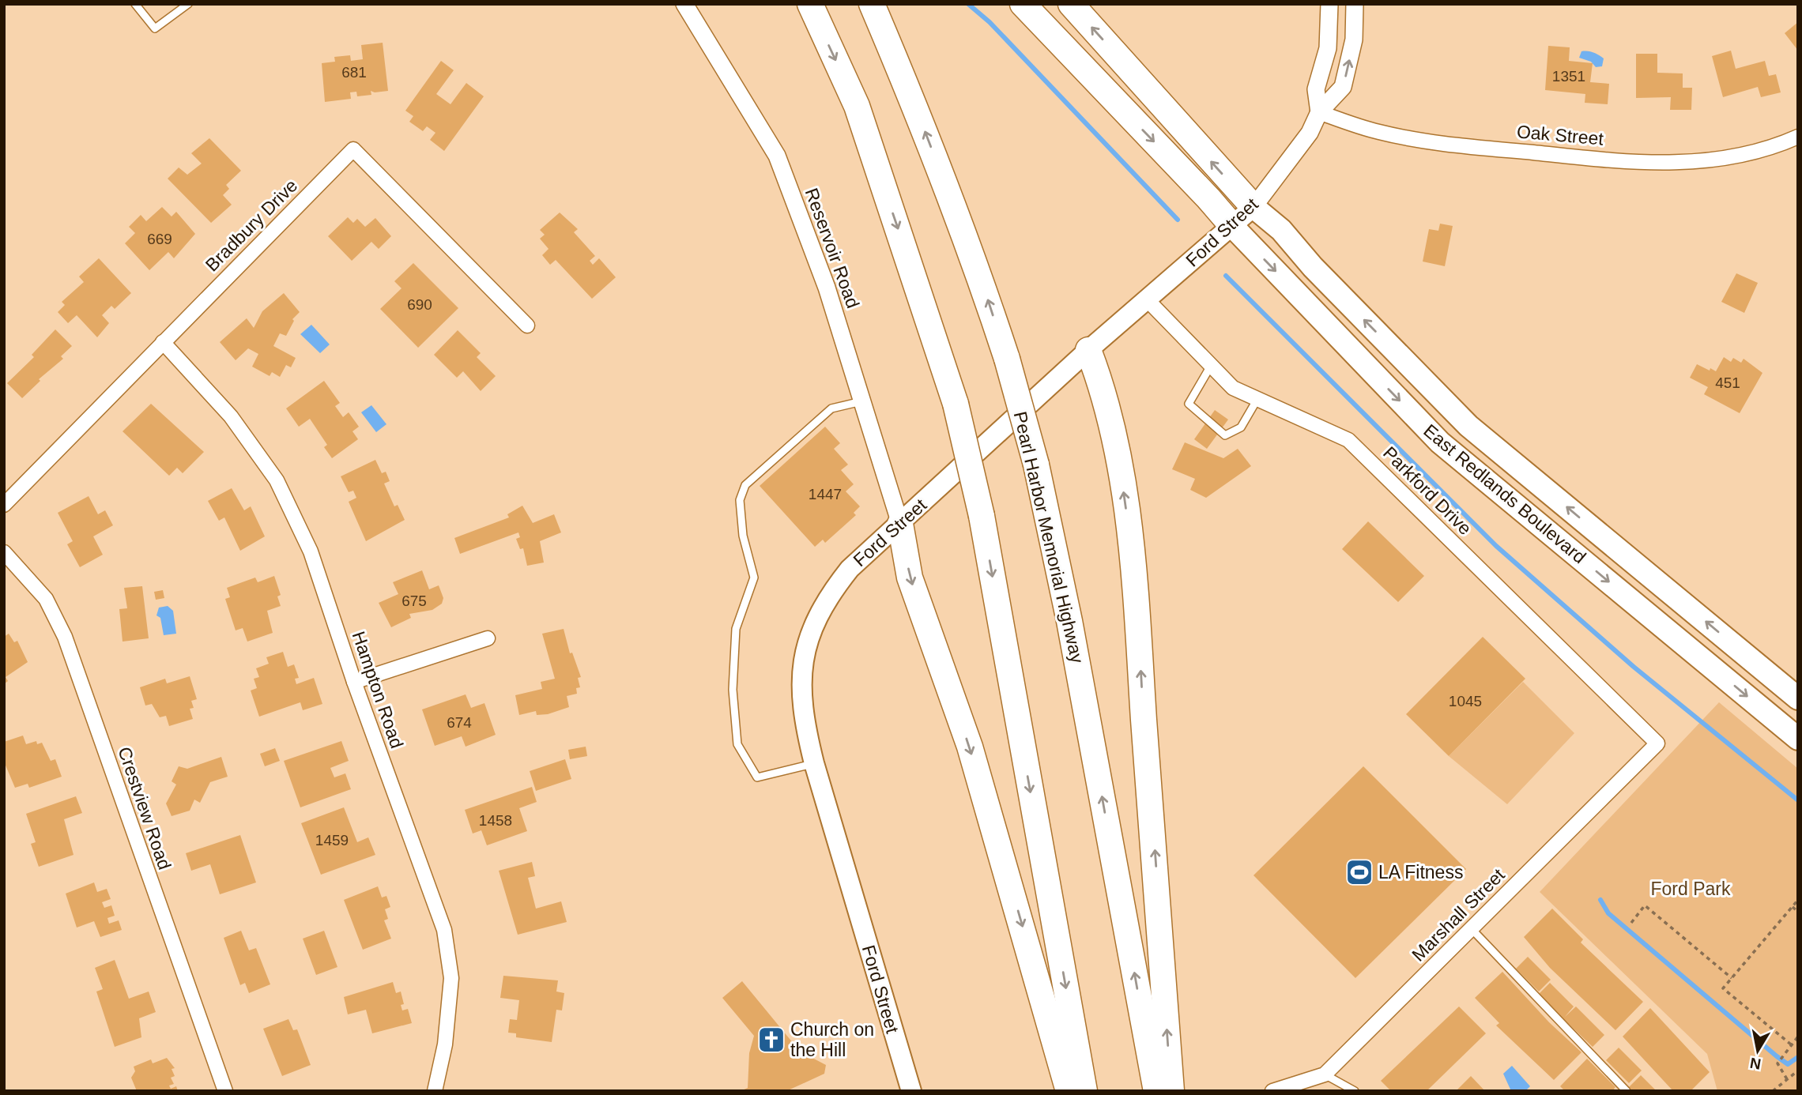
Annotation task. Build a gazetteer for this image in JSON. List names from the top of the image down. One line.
{"streets":{"highway":["Pearl Harbor Memorial Highway"],"main road":["Ford Street","East Redlands Boulevard"],"street":["Oak Street","Bradbury Drive","Reservoir Road","Parkford Drive","Hampton Road","Crestview Road","Marshall Street"]},"crossings":[["Oak Street","Ford Street"],["Bradbury Drive","Hampton Road"],["Ford Street","Reservoir Road"],["Ford Street","Parkford Drive"],["Ford Street","East Redlands Boulevard"],["Parkford Drive","Marshall Street"]],"parks":["Ford Park"],"places":{"sports":["LA Fitness"],"church":["Church on the Hill"]},"house_numbers":["681","1351","669","690","451","1447","675","1045","674","1458","1459"],"north":"bottom"}
